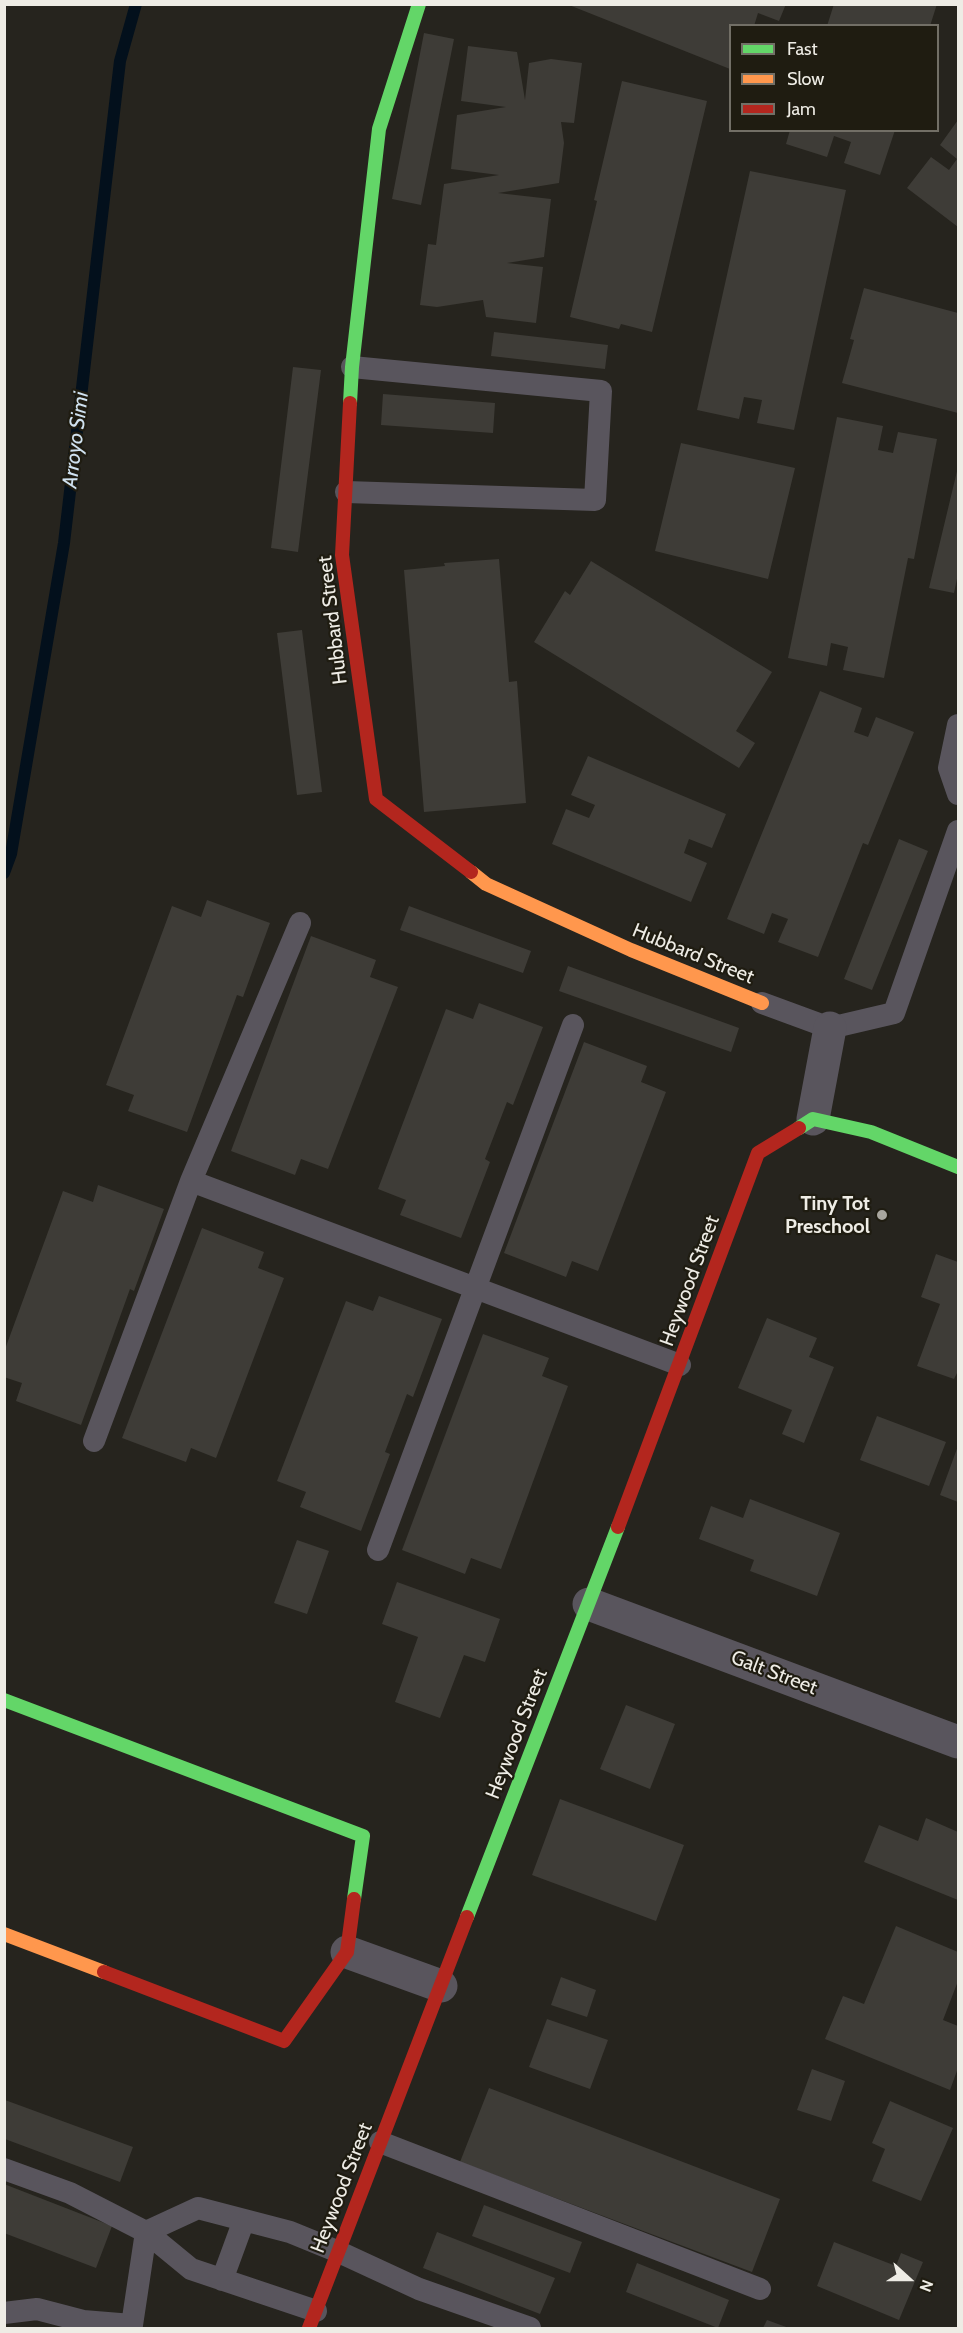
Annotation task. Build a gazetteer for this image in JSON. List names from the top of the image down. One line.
{"streets":{"street":["Hubbard Street","Heywood Street","Galt Street"]},"crossings":[["Heywood Street","Galt Street"]],"water":["Arroyo Simi"],"places":["Tiny Tot Preschool"],"legend":["Fast","Slow","Jam"],"north":"right"}
